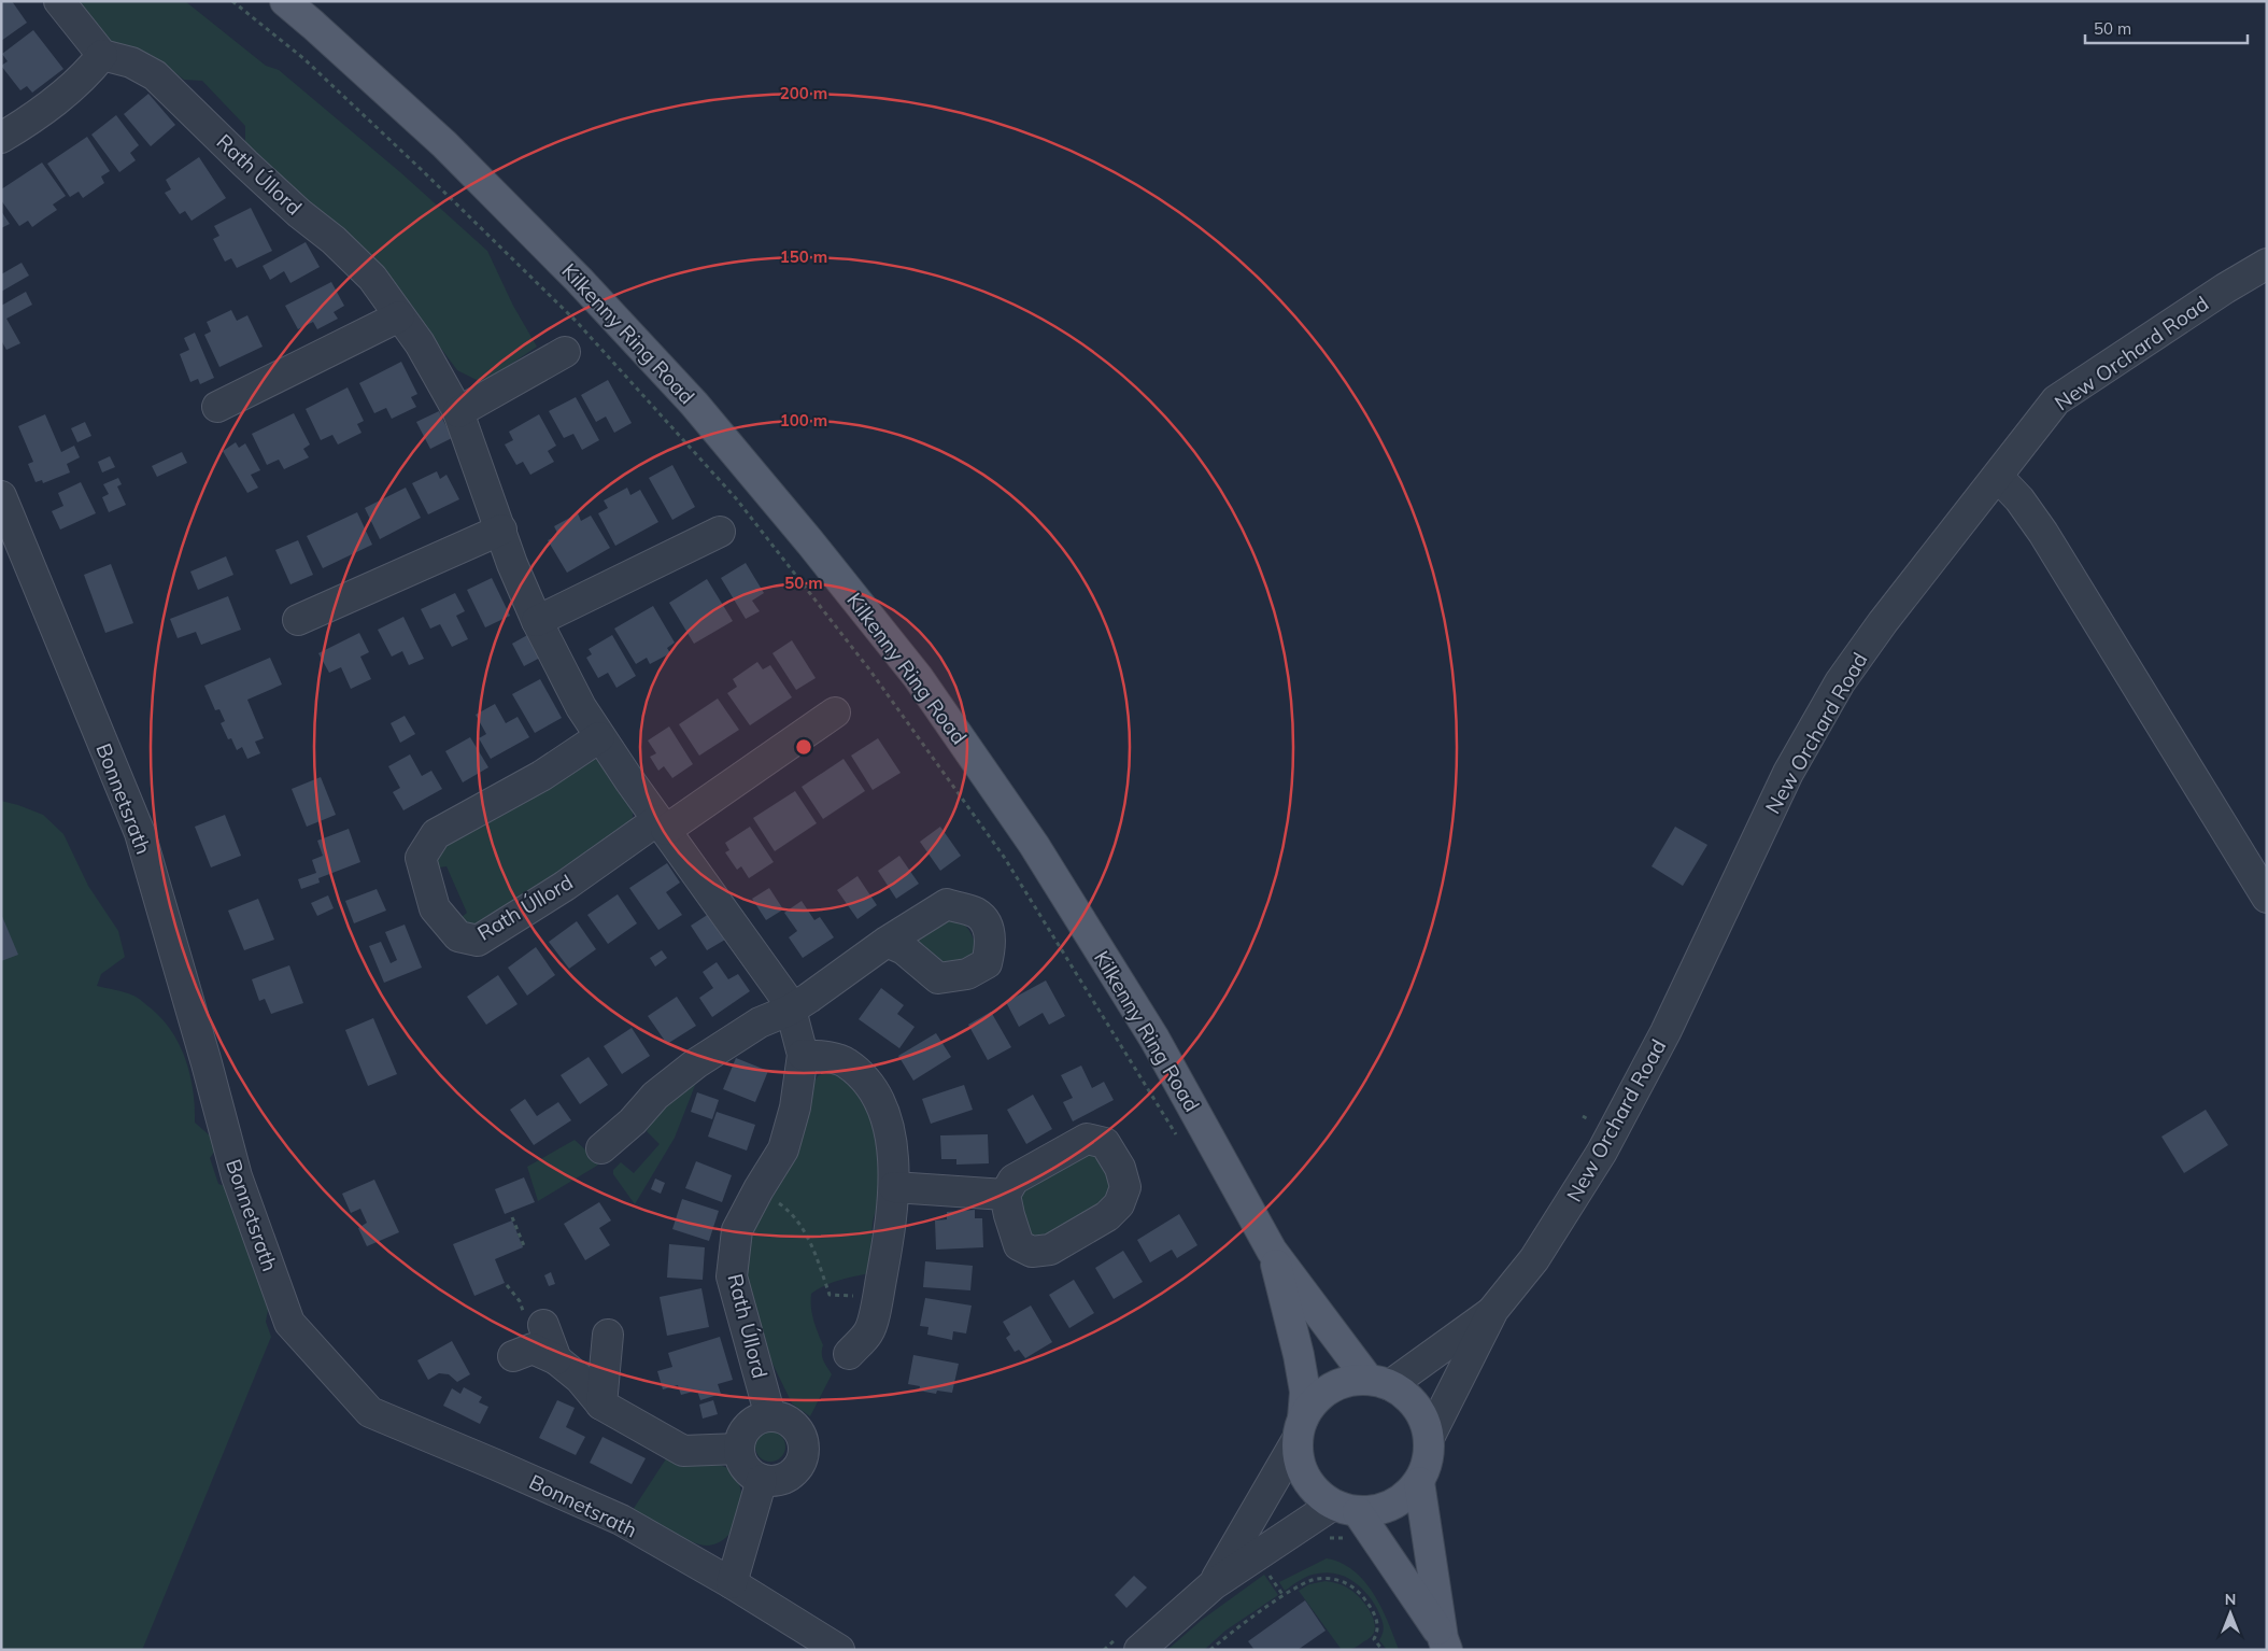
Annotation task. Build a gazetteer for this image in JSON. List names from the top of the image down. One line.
{"streets":{"main road":["Kilkenny Ring Road"],"street":["Rath Úllord","New Orchard Road","Bonnetsrath"]},"crossings":[["Kilkenny Ring Road","New Orchard Road"]],"scale_bar":"50 m","north":"top","rings":["200 m","150 m","100 m","50 m"]}
